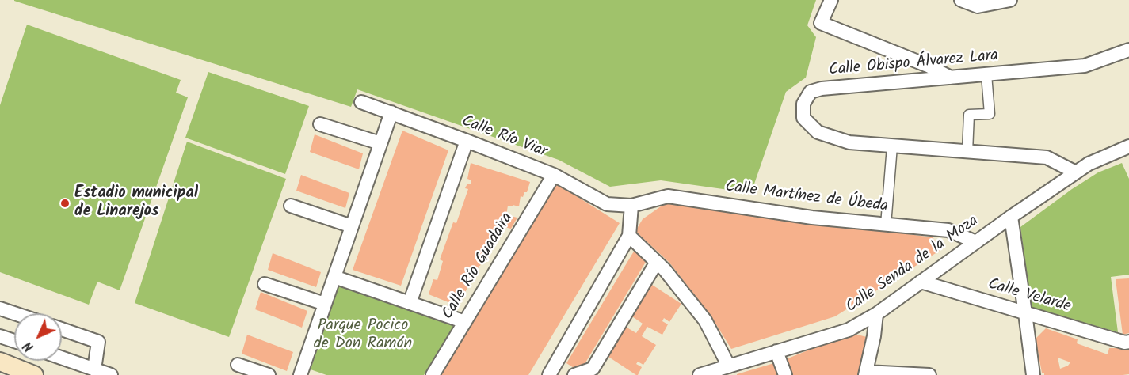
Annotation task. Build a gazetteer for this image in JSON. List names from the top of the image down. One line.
{"streets":{"street":["Calle Obispo Álvarez Lara","Calle Río Viar","Calle Martínez de Úbeda","Calle Senda de la Moza","Calle Río Guadaira","Calle Velarde"]},"crossings":[["Calle Obispo Álvarez Lara","Calle Senda de la Moza"],["Calle Río Viar","Calle Martínez de Úbeda"],["Calle Río Viar","Calle Río Guadaira"],["Calle Martínez de Úbeda","Calle Senda de la Moza"],["Calle Senda de la Moza","Calle Velarde"]],"parks":["Parque Pocico de Don Ramón"],"places":["Estadio municipal de Linarejos"],"north":"bottom left"}
